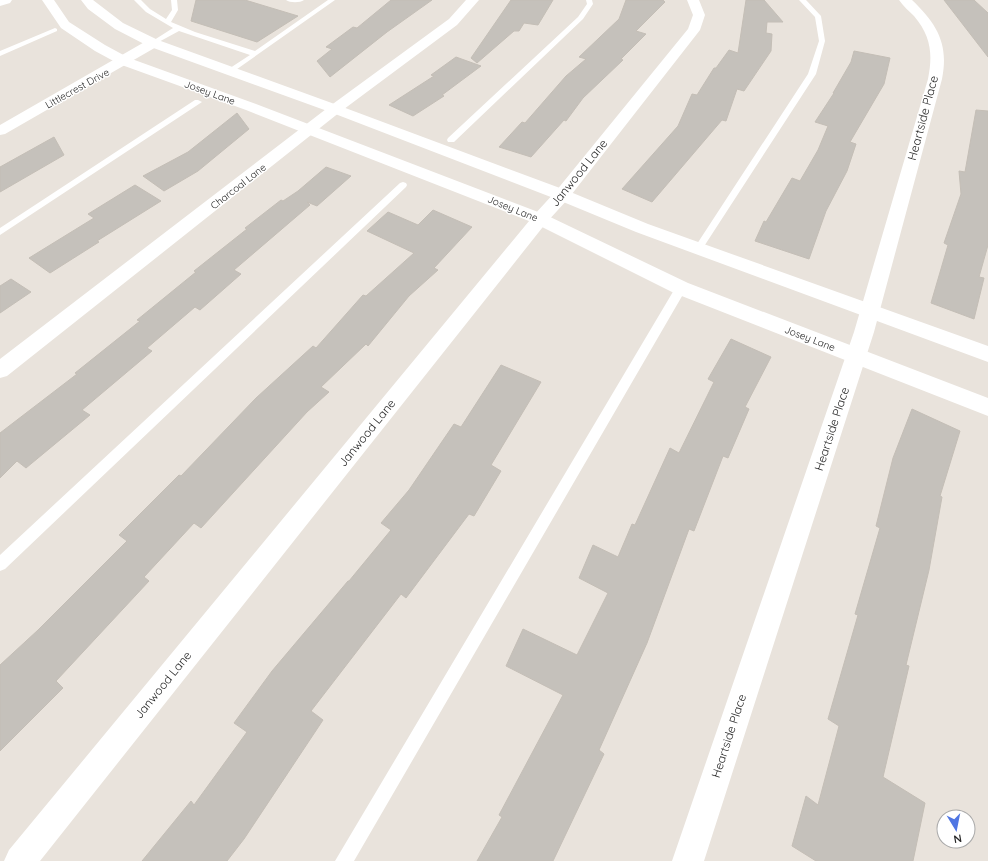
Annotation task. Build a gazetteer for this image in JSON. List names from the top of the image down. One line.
{"streets":{"street":["Littlecrest Drive","Josey Lane","Heartside Place","Janwood Lane","Charcoal Lane"]},"crossings":[["Littlecrest Drive","Josey Lane"],["Josey Lane","Heartside Place"],["Josey Lane","Janwood Lane"],["Josey Lane","Charcoal Lane"]],"north":"bottom"}
